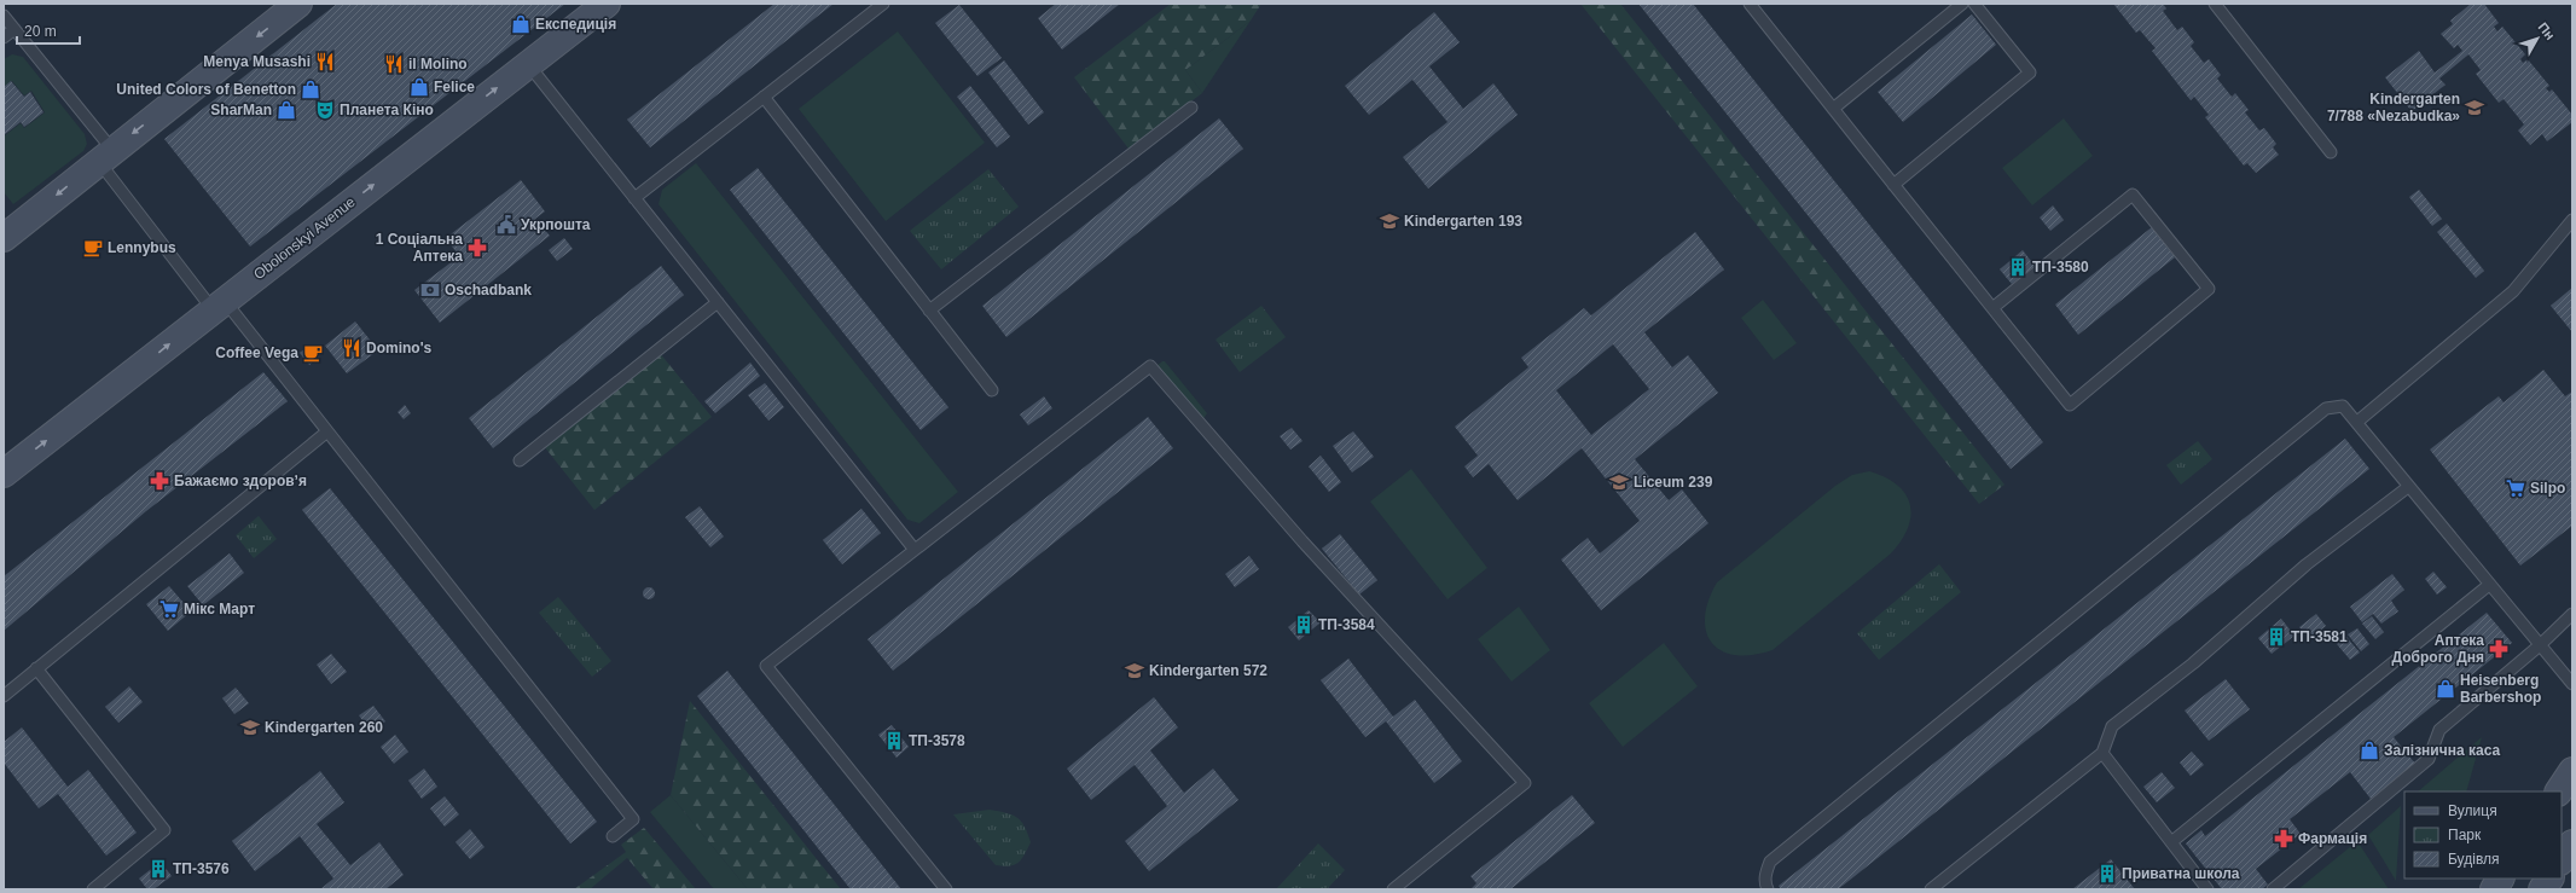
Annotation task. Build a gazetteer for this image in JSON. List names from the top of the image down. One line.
{"streets":{"main road":["Obolonskyi Avenue"]},"places":{"shop":["Експедиція","Felice","United Colors of Benetton","SharMan","Heisenberg Barbershop","Залізнична каса"],"restaurant":["Menya Musashi","il Molino","Domino's"],"school or university":["Kindergarten 7/788 «Nezabudka»","Kindergarten 193","Liceum 239","Kindergarten 572","Kindergarten 260"],"theatre":["Планета Кіно"],"public building":["Укрпошта"],"cafe":["Lennybus","Coffee Vega"],"pharmacy":["1 Соціальна Аптека","Бажаємо здоровʼя","Аптека Доброго Дня","Фармація"],"building":["ТП-3580","ТП-3584","ТП-3581","ТП-3578","ТП-3576","Приватна школа"],"bank":["Oschadbank"],"supermarket":["Silpo","Мікс Март"]},"legend":["Вулиця","Парк","Будівля"],"scale_bar":"20 m","north":"top right"}
